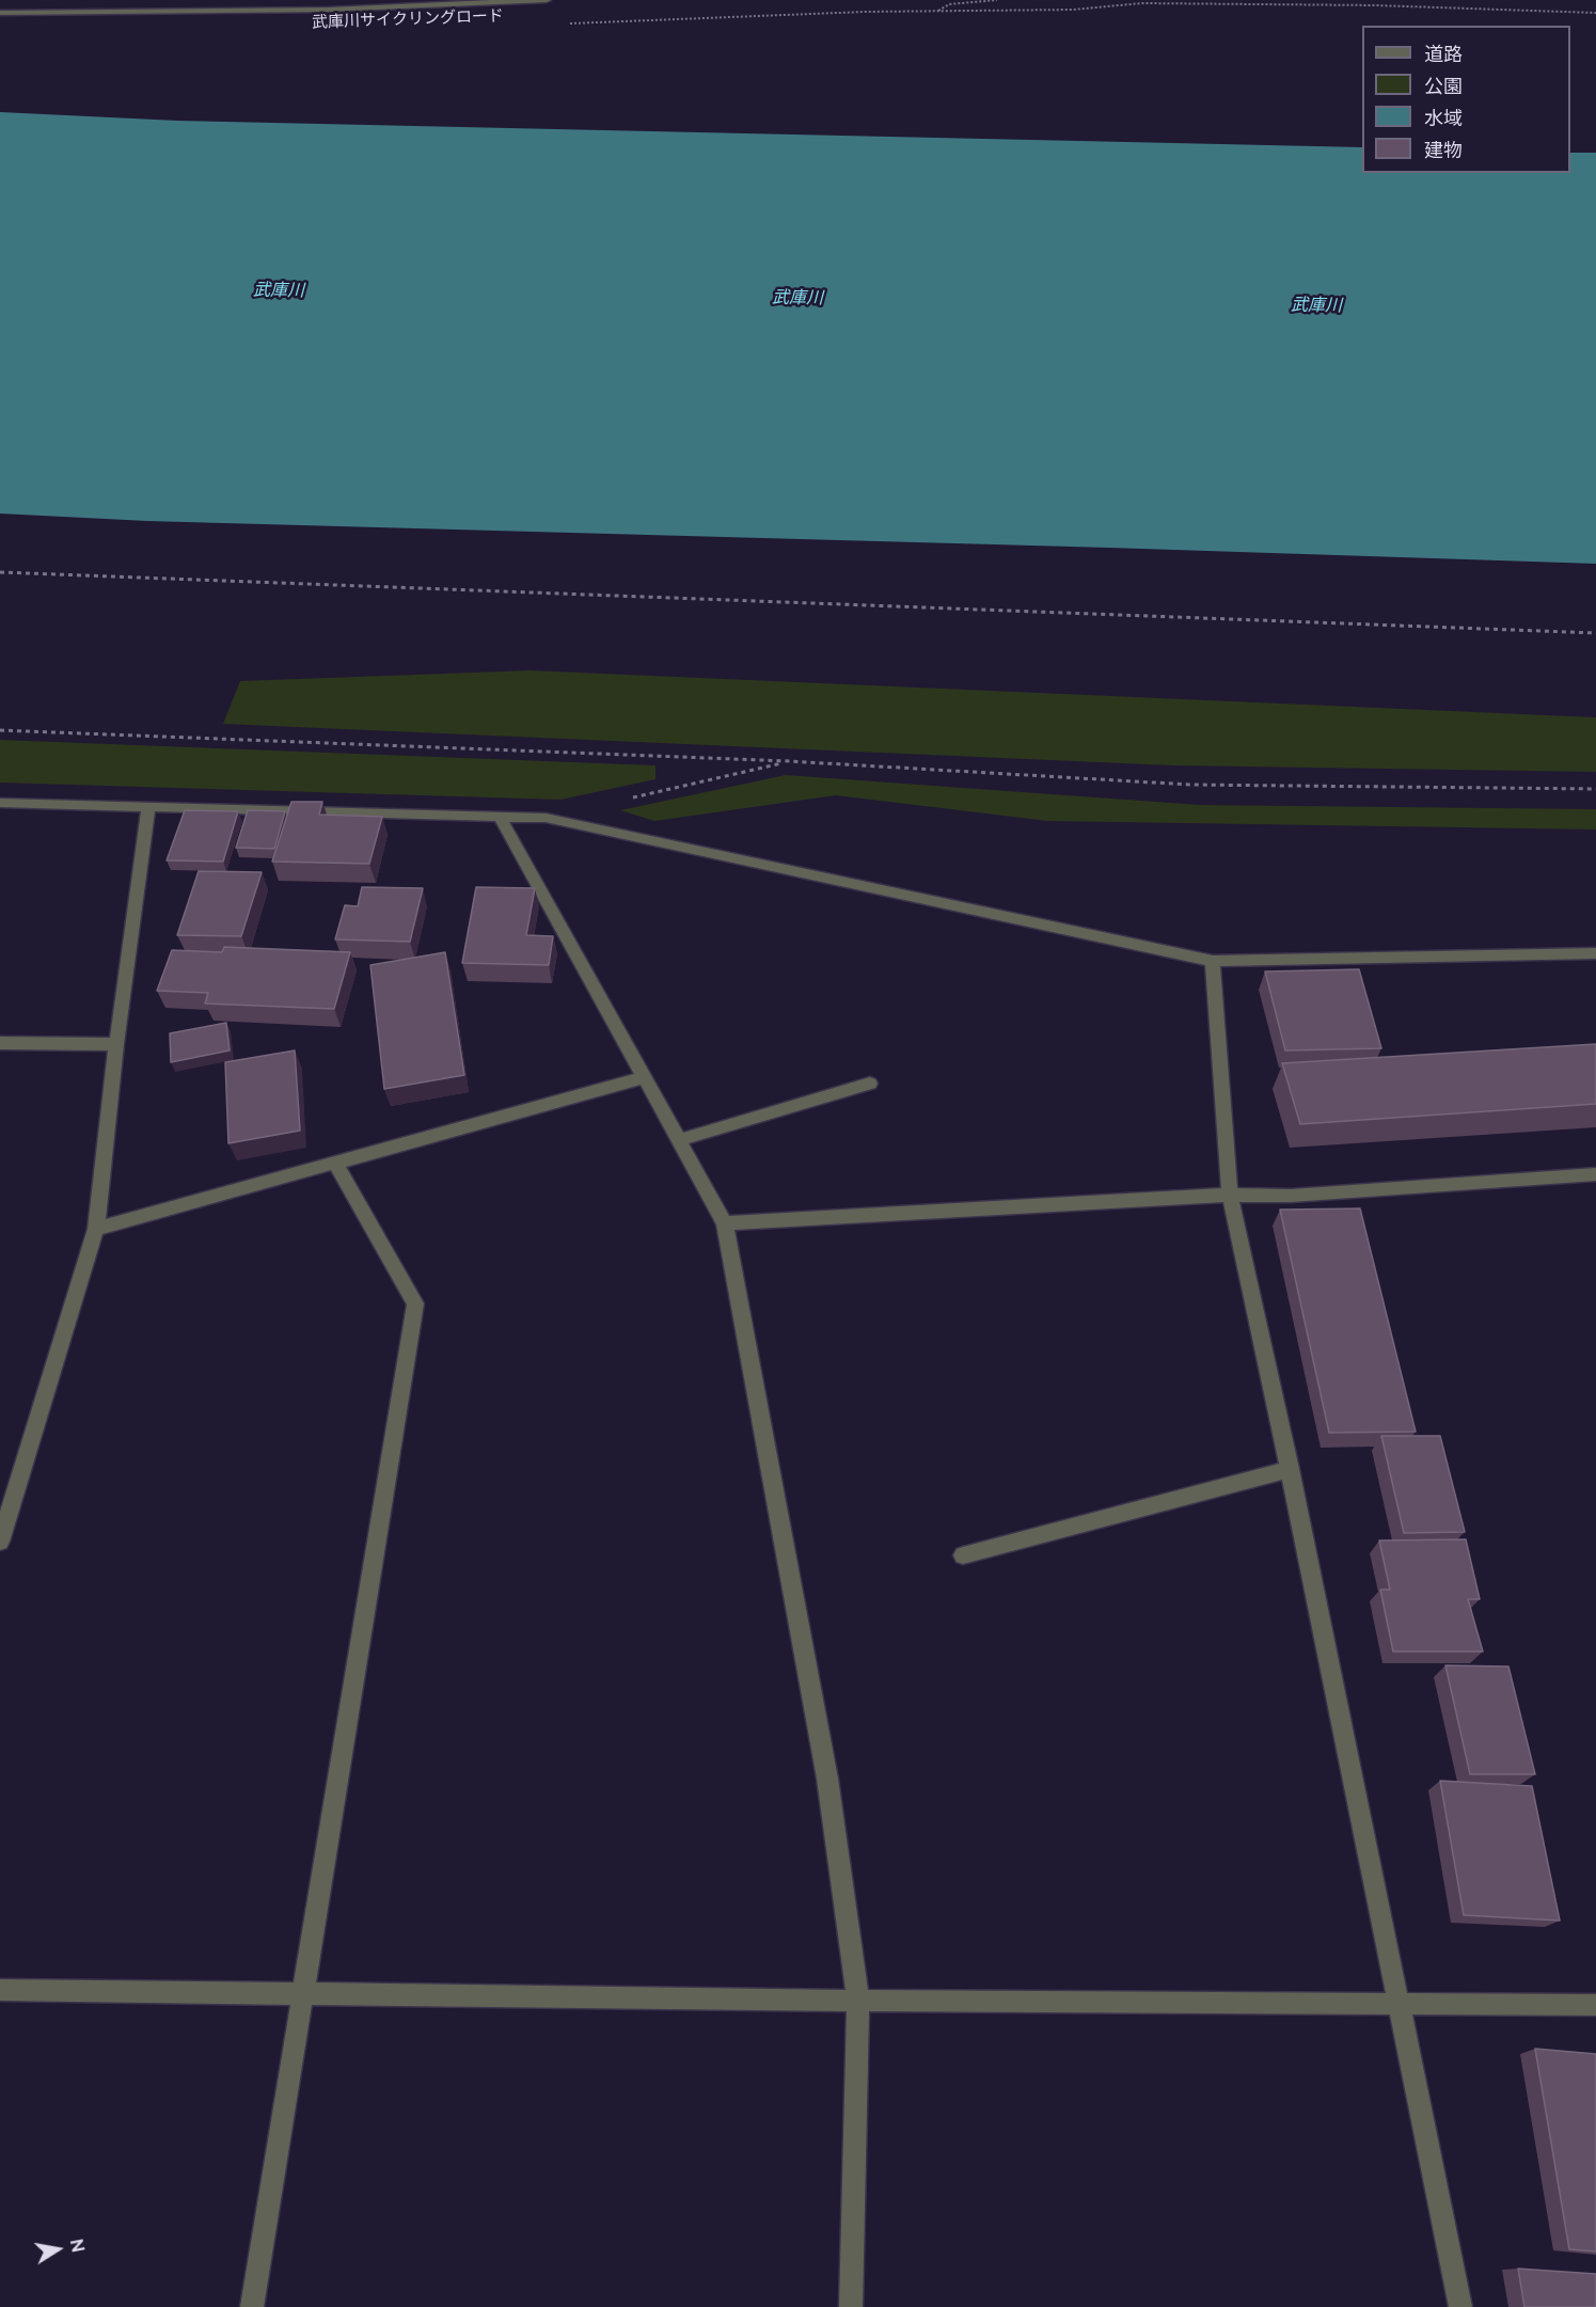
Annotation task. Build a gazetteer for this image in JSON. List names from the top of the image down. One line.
{"water":["武庫川"],"legend":["道路","公園","水域","建物"],"north":"right"}
